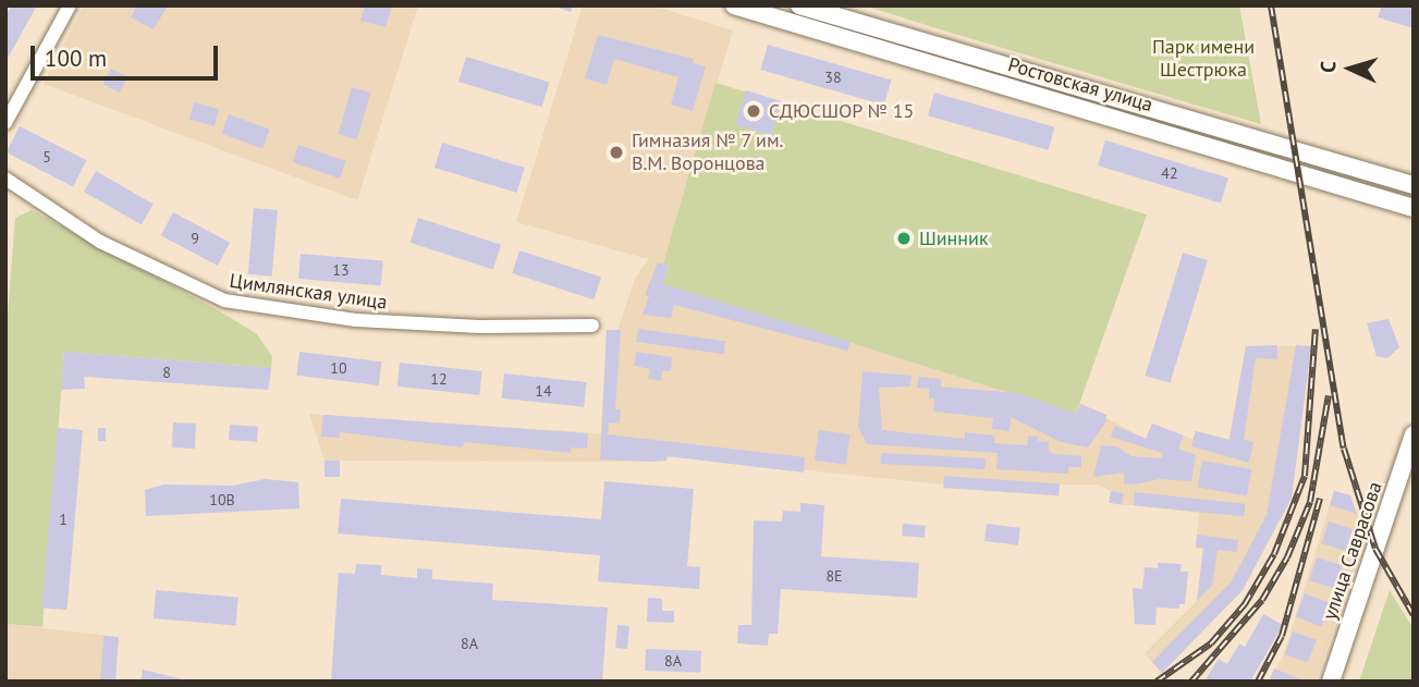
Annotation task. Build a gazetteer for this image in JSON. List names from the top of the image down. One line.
{"streets":{"street":["Ростовская улица","Цимлянская улица","улица Саврасова"]},"parks":["Парк имени Шестрюка"],"places":["СДЮСШОР № 15","Гимназия № 7 им. В.М. Воронцова","Шинник"],"house_numbers":["38","5","42","9","13","10","8","12","14","10В","1","8Е","8А","8А"],"scale_bar":"100 m","north":"left"}
